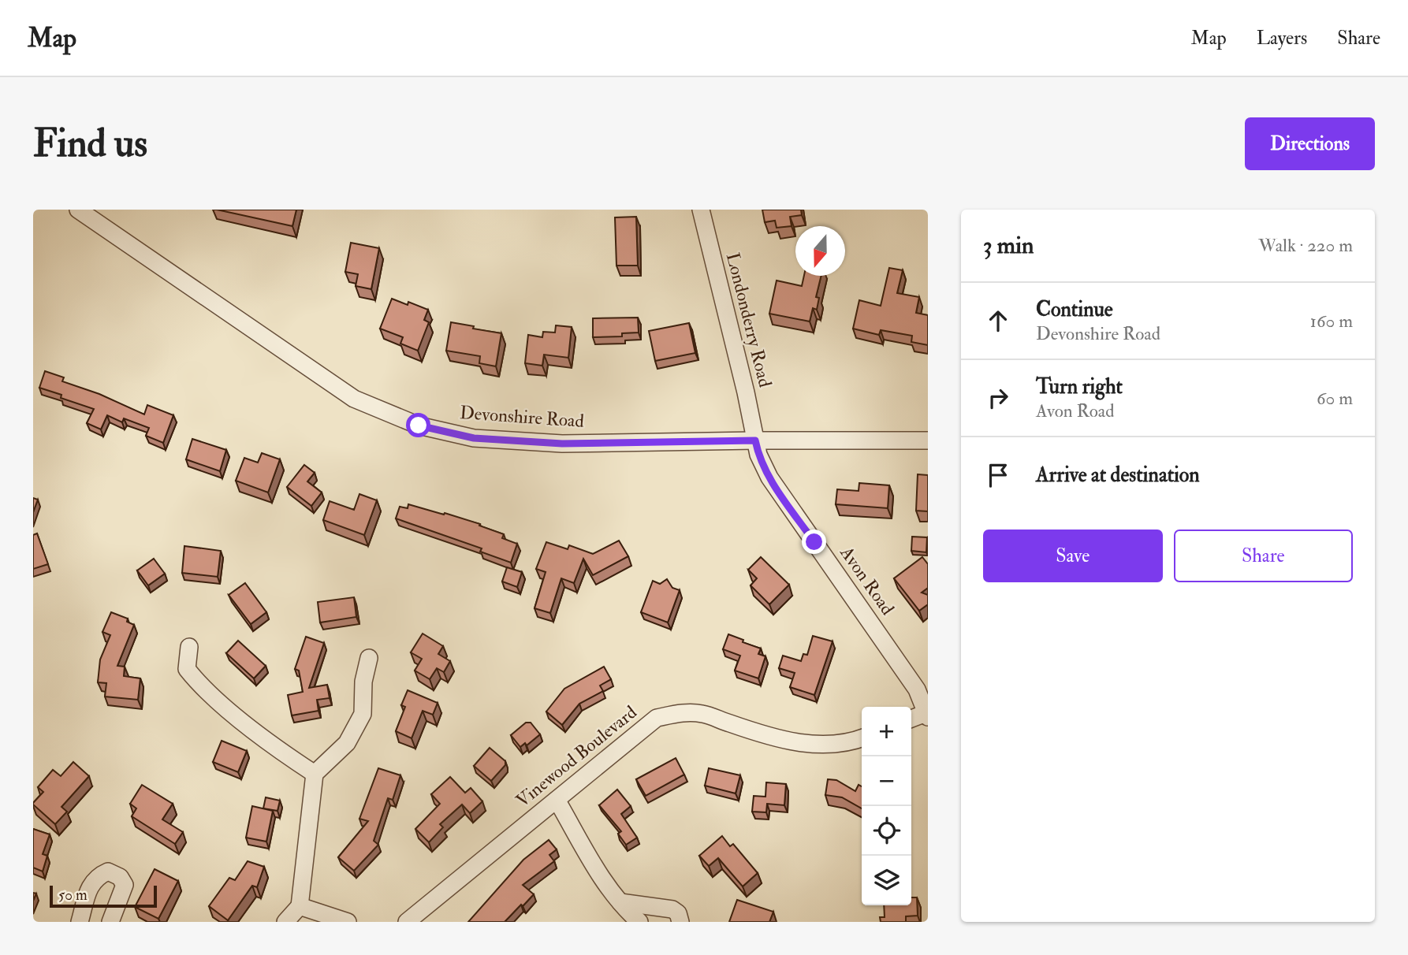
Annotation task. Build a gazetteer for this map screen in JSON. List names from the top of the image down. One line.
{"streets":{"street":["Londonderry Road","Devonshire Road","Avon Road","Vinewood Boulevard"]},"crossings":[["Londonderry Road","Devonshire Road"],["Londonderry Road","Avon Road"],["Devonshire Road","Avon Road"]],"scale_bar":"50 m","north":"bottom","page":{"header":"Map","nav":["Map","Layers","Share"],"buttons":["Directions",["Save","Share"]],"title":"Find us","heading":["3 min","Walk · 220 m"],"list":[["Continue","Devonshire Road","160 m"],["Turn right","Avon Road","60 m"],"Arrive at destination"],"map_buttons":["+","−"],"scale":"50 m"}}
